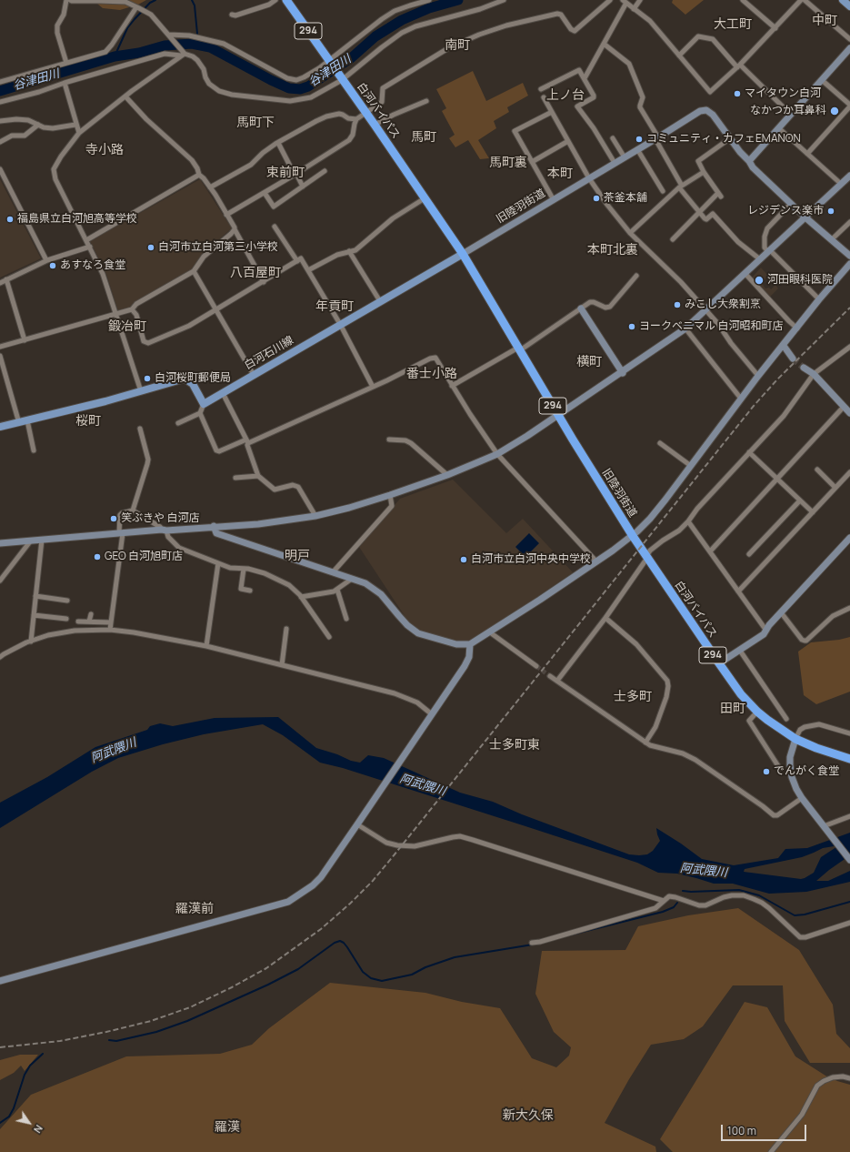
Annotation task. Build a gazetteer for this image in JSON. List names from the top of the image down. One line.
{"streets":{"highway":["294","白河バイパス","旧陸羽街道"],"main road":["白河石川線"]},"crossings":[["白河バイパス","旧陸羽街道"],["白河バイパス","白河石川線"],["旧陸羽街道","白河石川線"]],"districts":["中町","大工町","南町","上ノ台","馬町下","馬町","寺小路","馬町裏","束前町","本町","本町北裏","八百屋町","年貢町","鍛冶町","横町","番士小路","桜町","明戸","士多町","田町","士多町東","羅漢前","新大久保","羅漢"],"water":["谷津田川","阿武隈川"],"places":["マイタウン白河","なかつか耳鼻科","コミュニティ・カフェEMANON","茶釜本舗","レジデンス楽市","福島県立白河旭高等学校","白河市立白河第三小学校","あすなろ食堂","河田眼科医院","みこし大衆割烹","ヨークベニマル 白河昭和町店","白河桜町郵便局","笑ぶきや 白河店","GEO 白河旭町店","白河市立白河中央中学校","でんがく食堂"],"scale_bar":"100 m","north":"bottom right"}
